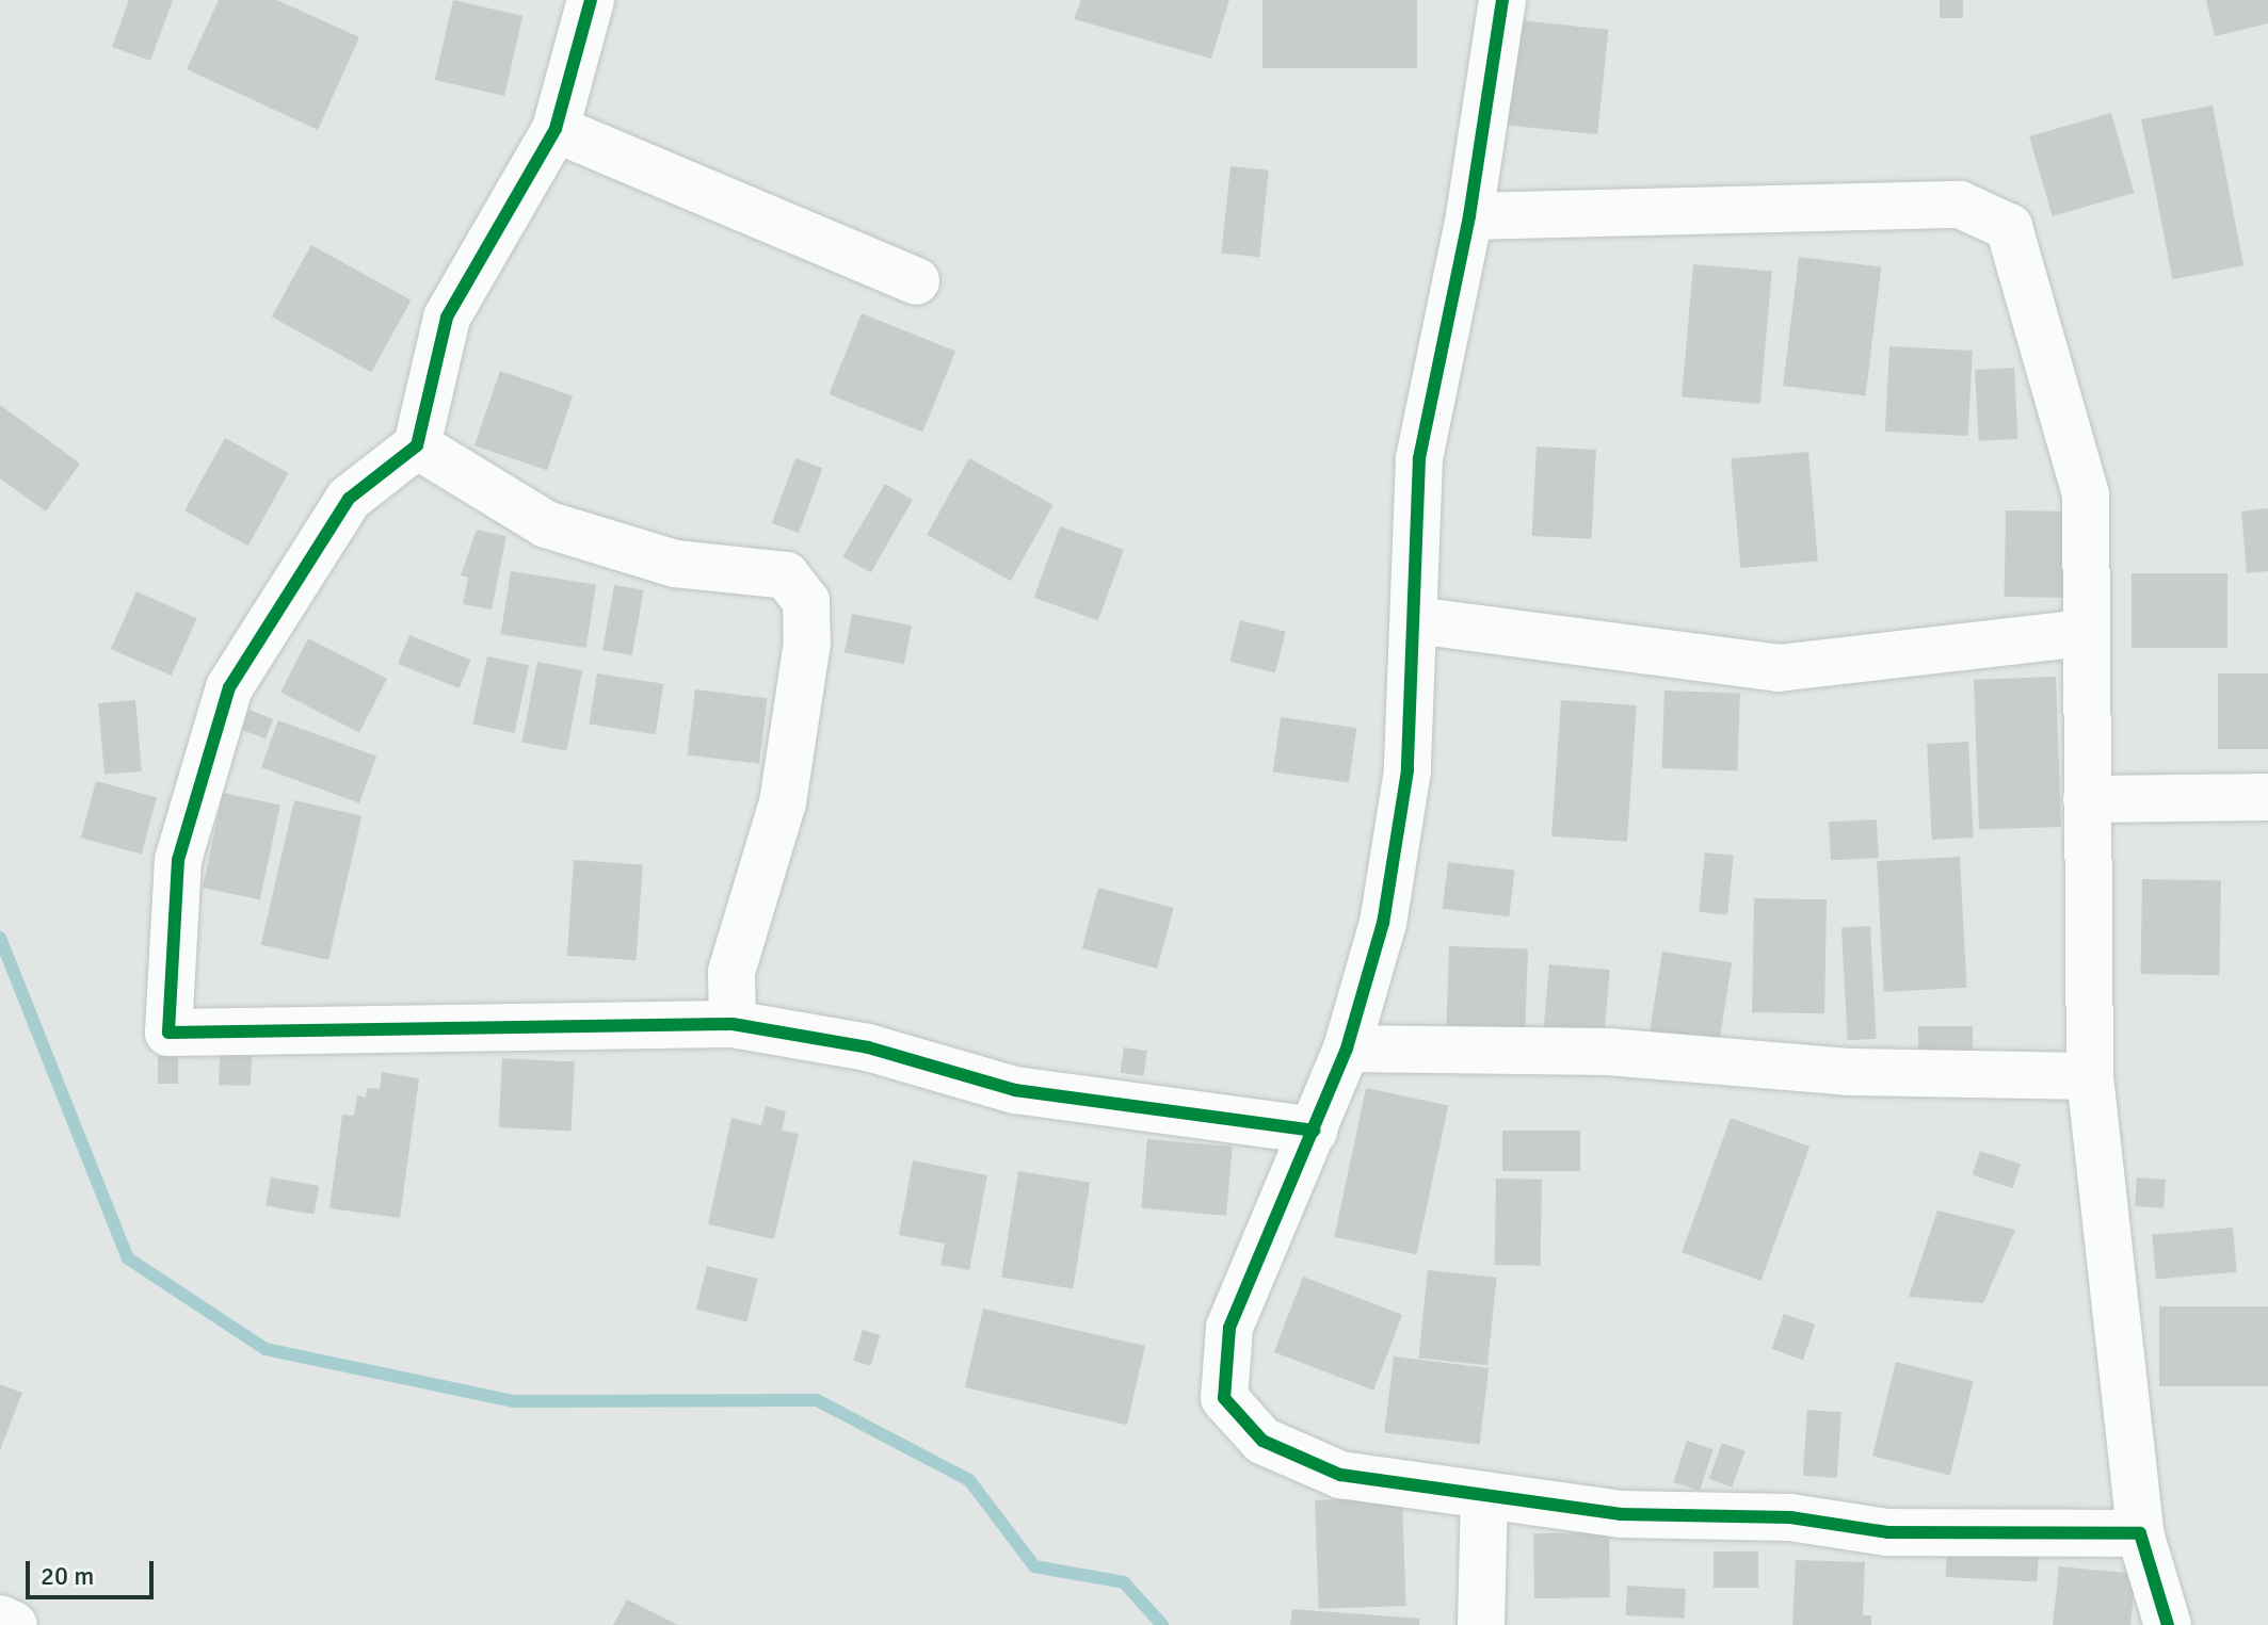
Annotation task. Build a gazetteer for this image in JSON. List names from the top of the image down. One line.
{"scale_bar":"20 m"}
